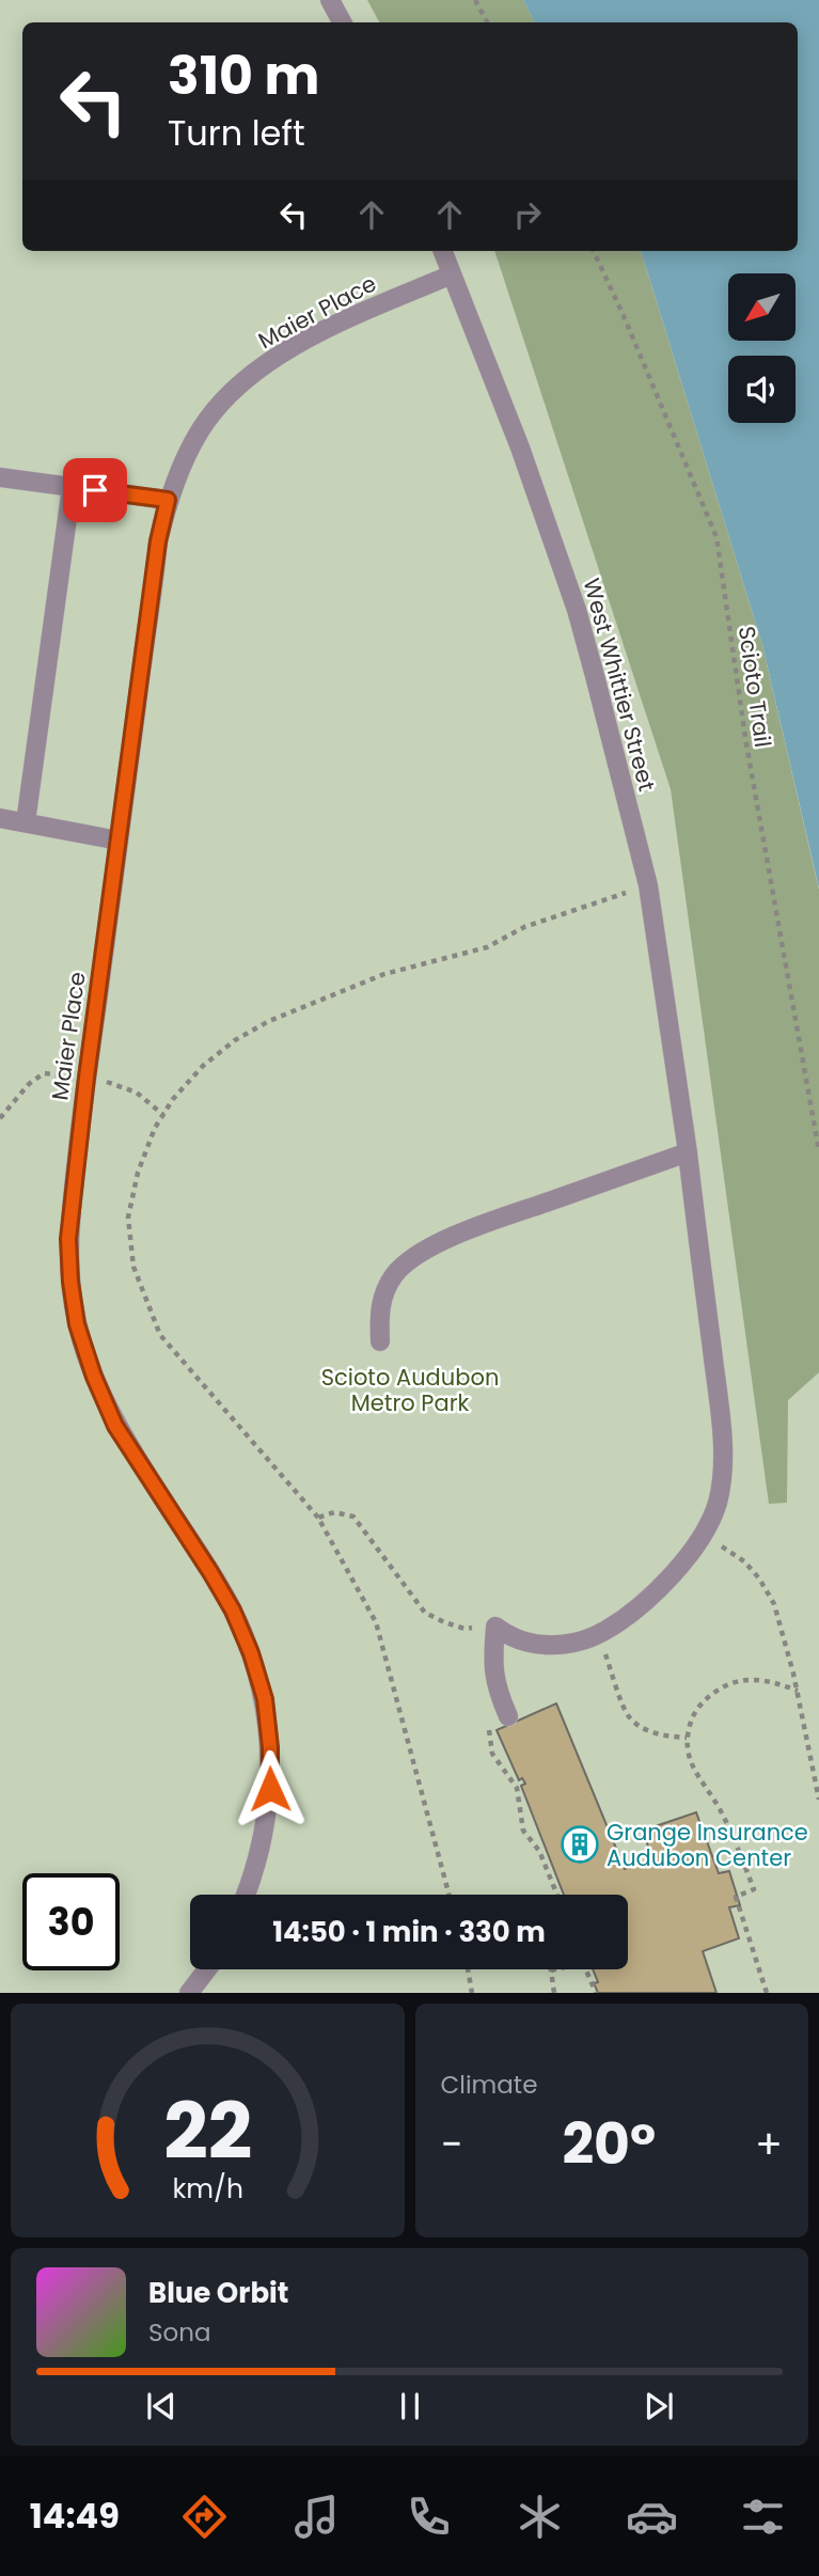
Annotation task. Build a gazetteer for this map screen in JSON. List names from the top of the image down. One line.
{"streets":{"street":["Maier Place","West Whittier Street"],"path":["Scioto Trail"]},"crossings":[["Maier Place","West Whittier Street"]],"parks":["Scioto Audubon Metro Park"],"places":{"building":["Grange Insurance Audubon Center"]},"north":"bottom left","page":{"turn":["310 m","Turn left"],"limit":"30","trip":"14:50 · 1 min · 330 m","tile":"Climate","heat":["−","20°","+"],"song":["Blue Orbit","Sona"],"tabs":"14:49","gauge":["22","km/h"]}}
